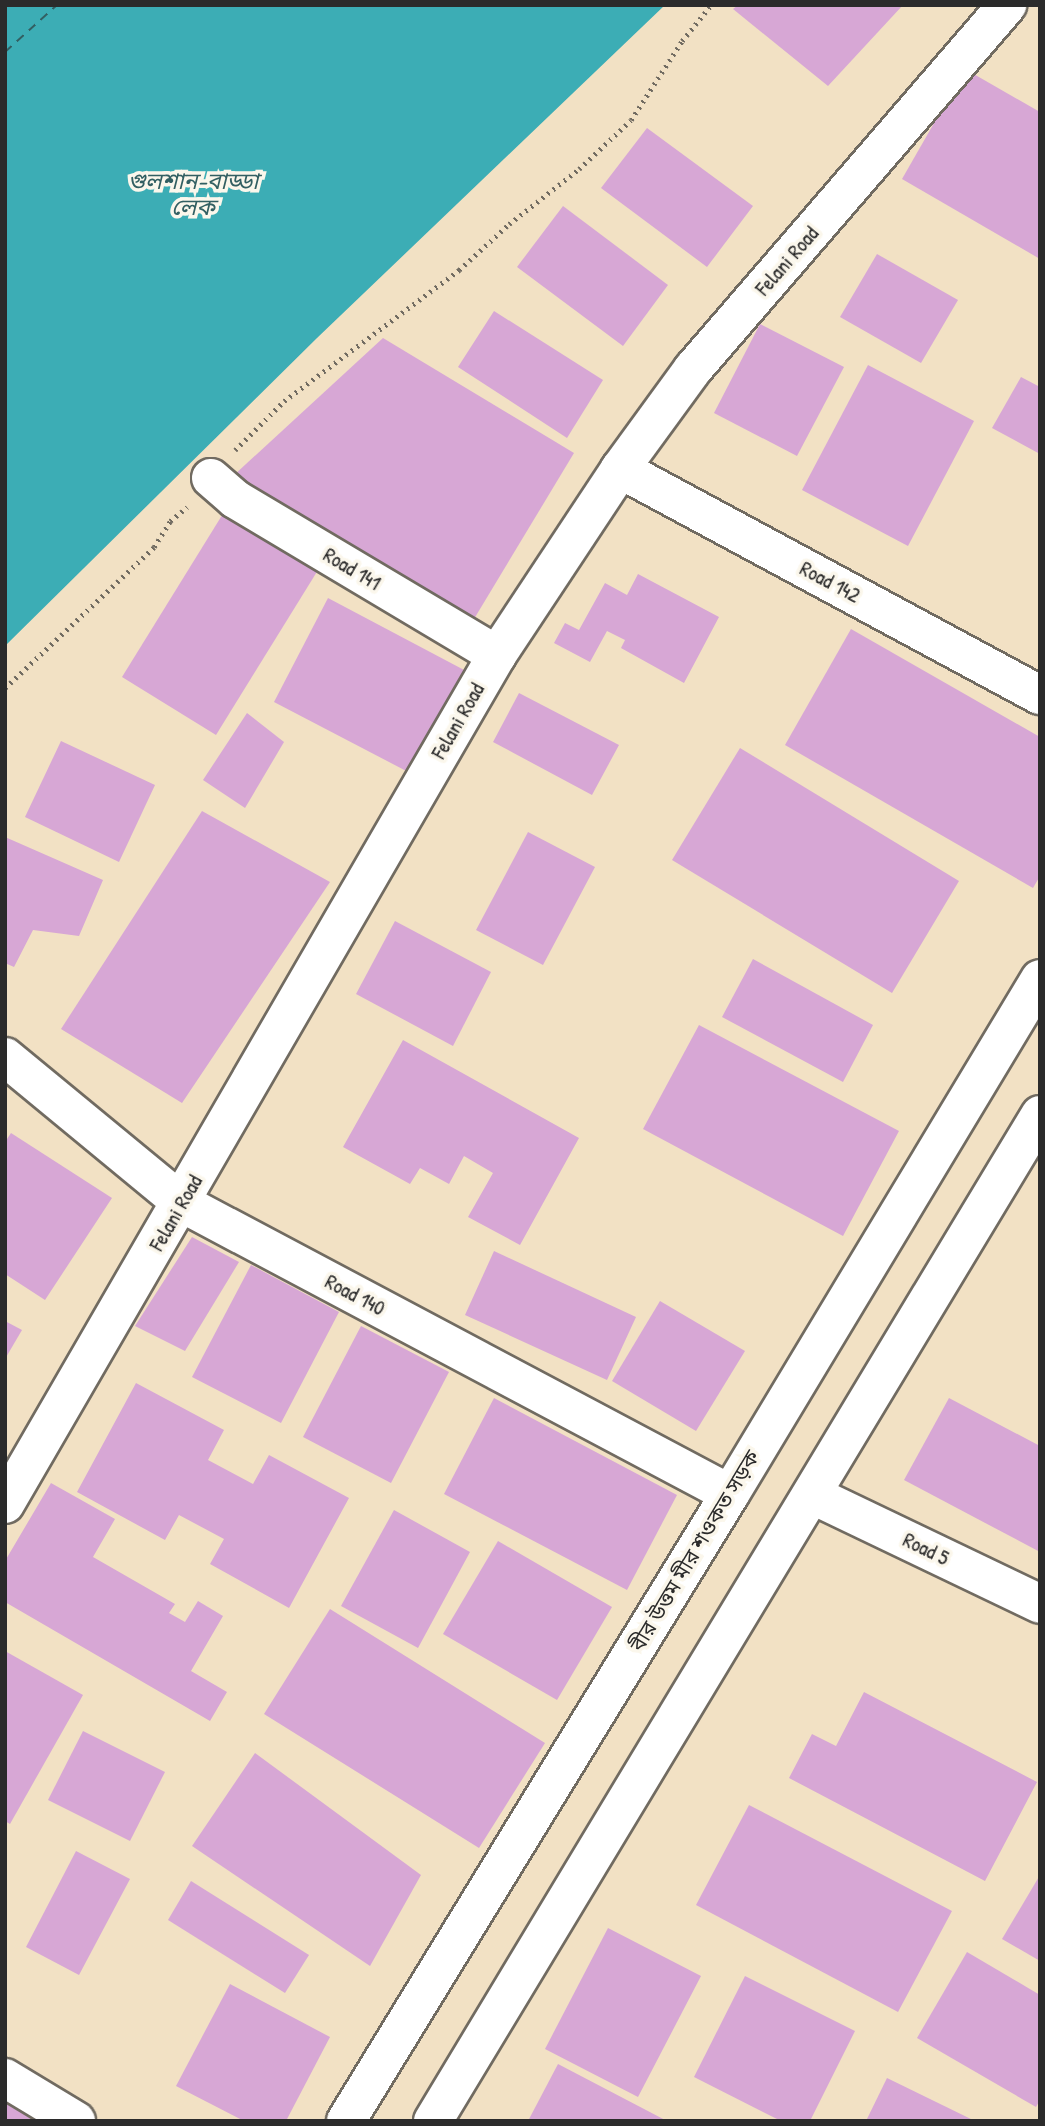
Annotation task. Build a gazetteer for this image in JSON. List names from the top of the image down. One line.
{"streets":{"street":["Felani Road","Road 141","Road 142","Road 140","Road 5","বীর উত্তম মীর শওকত সড়ক"]},"crossings":[["Felani Road","Road 141"],["Felani Road","Road 142"],["Felani Road","Road 140"],["Road 140","বীর উত্তম মীর শওকত সড়ক"]],"water":["গুলশান-বাড্ডা লেক"]}
